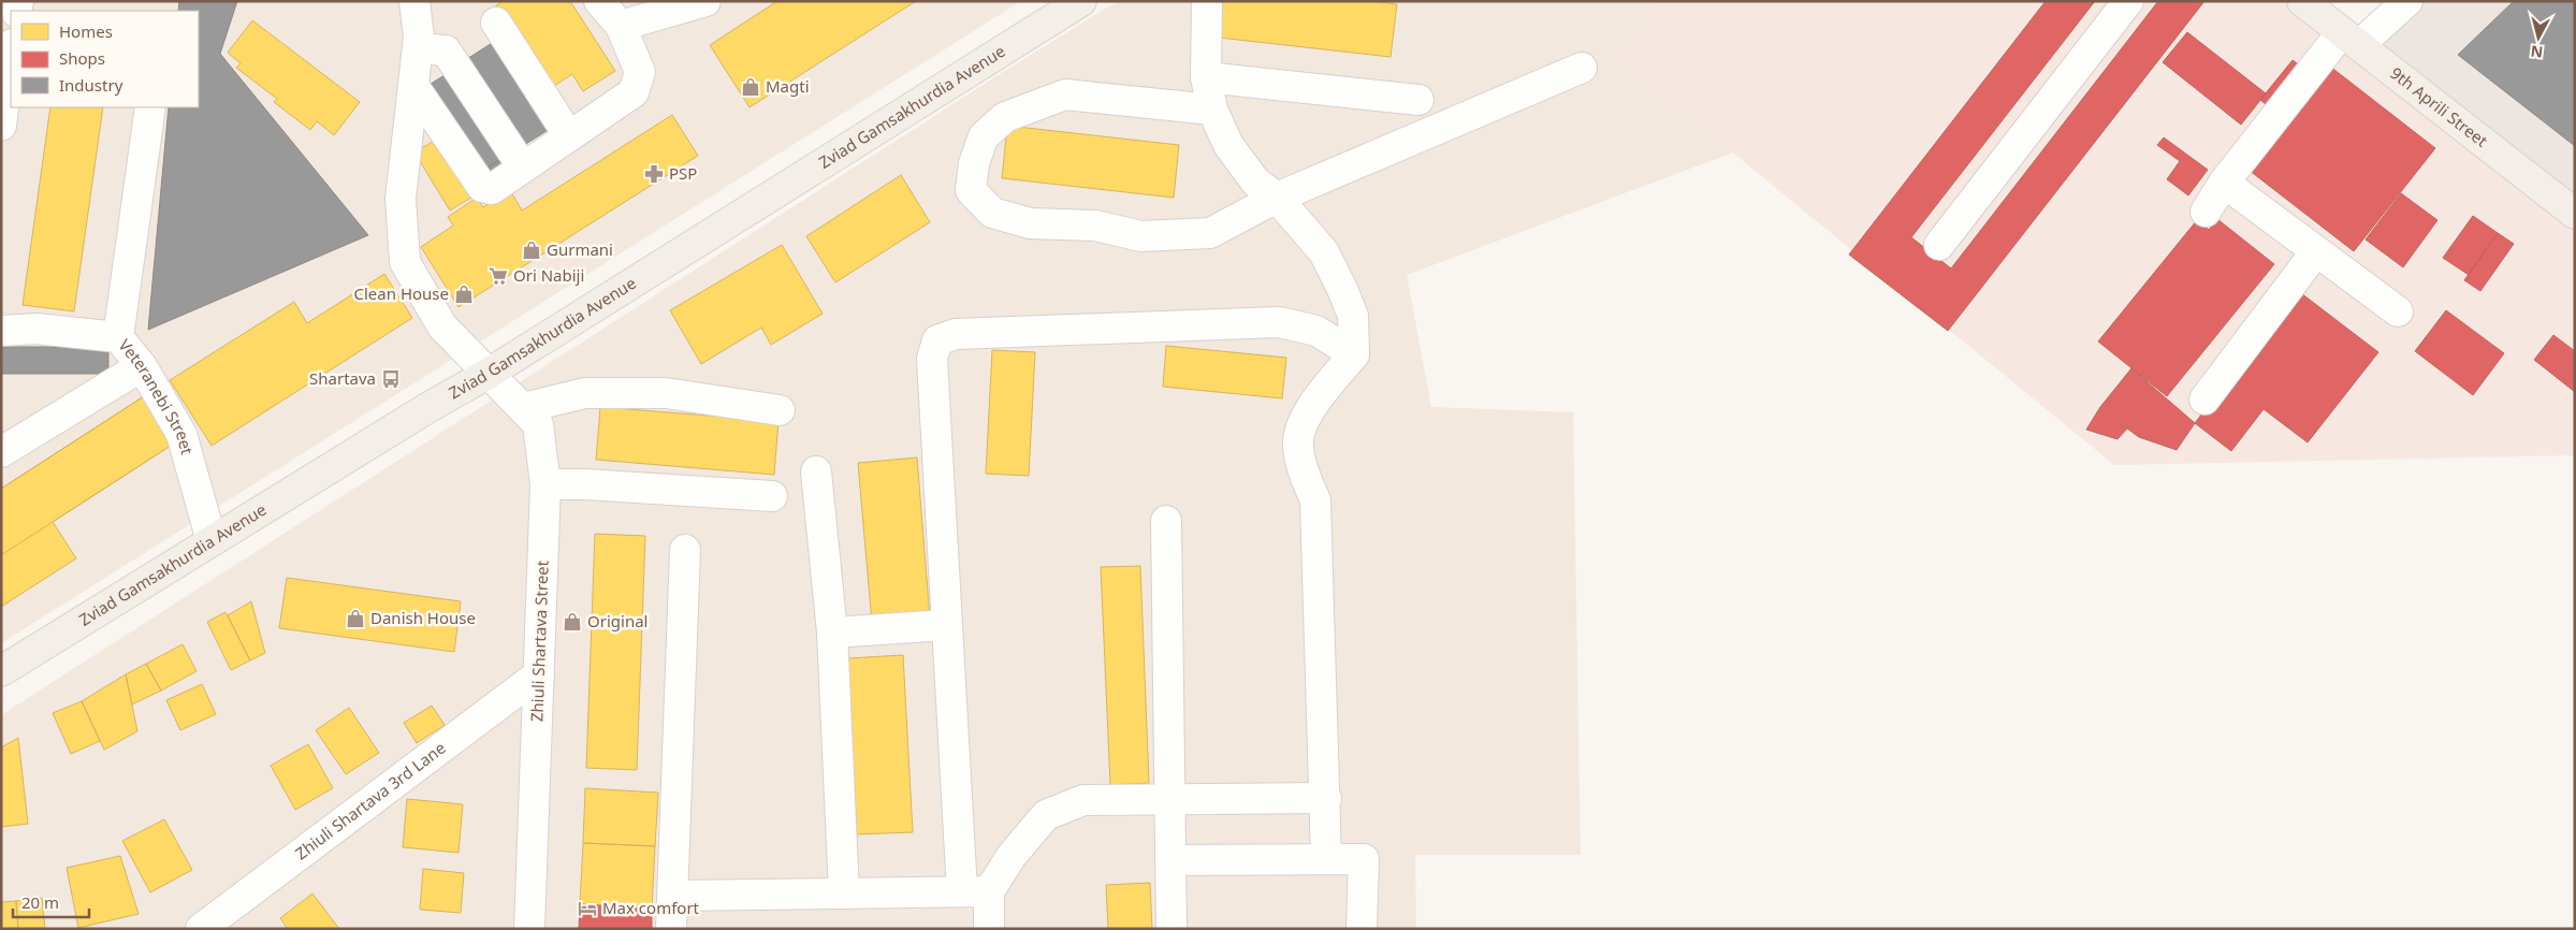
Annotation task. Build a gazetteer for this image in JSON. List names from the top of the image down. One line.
{"streets":{"main road":["Zviad Gamsakhurdia Avenue","9th Aprili Street"],"street":["Veteranebi Street","Zhiuli Shartava Street","Zhiuli Shartava 3rd Lane"]},"crossings":[["Zviad Gamsakhurdia Avenue","Veteranebi Street"],["Zviad Gamsakhurdia Avenue","Zhiuli Shartava Street"],["Zhiuli Shartava Street","Zhiuli Shartava 3rd Lane"]],"places":{"shop":["Magti","Gurmani","Clean House","Danish House","Original"],"pharmacy":["PSP"],"supermarket":["Ori Nabiji"],"bus stop":["Shartava"],"hotel":["Max comfort"]},"legend":["Homes","Shops","Industry"],"scale_bar":"20 m","north":"bottom"}
